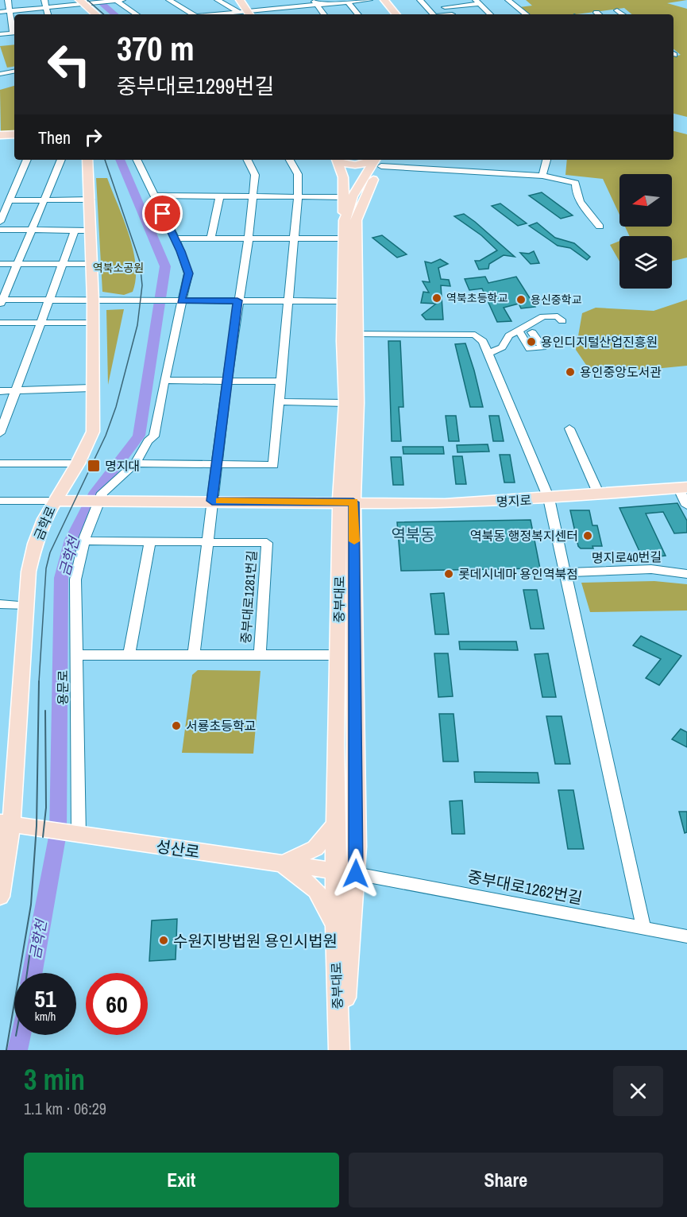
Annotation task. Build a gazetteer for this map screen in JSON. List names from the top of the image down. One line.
{"streets":{"main road":["명지로","금학로","중부대로","성산로"],"street":["명지로40번길","중부대로1281번길","용문로","중부대로1262번길"]},"crossings":[["명지로","금학로"],["명지로","중부대로"],["명지로","용문로"],["금학로","성산로"],["중부대로1281번길","중부대로"],["중부대로1281번길","용문로"],["중부대로","성산로"],["중부대로","중부대로1262번길"],["용문로","성산로"],["성산로","중부대로1262번길"]],"districts":["역북동"],"water":["금학천"],"parks":["역북소공원"],"places":{"other":["역북초등학교","용신중학교","용인디지털산업진흥원","용인중앙도서관","역북동 행정복지센터","롯데시네마 용인역북점","서룡초등학교","수원지방법원 용인시법원"],"transit":["명지대"]},"north":"left","page":{"turn":["370 m","중부대로1299번길"],"then":"Then","speed":"51 km/h","limit":"60","heading":["3 min","1.1 km · 06:29"],"buttons":["Exit","Share"]}}
